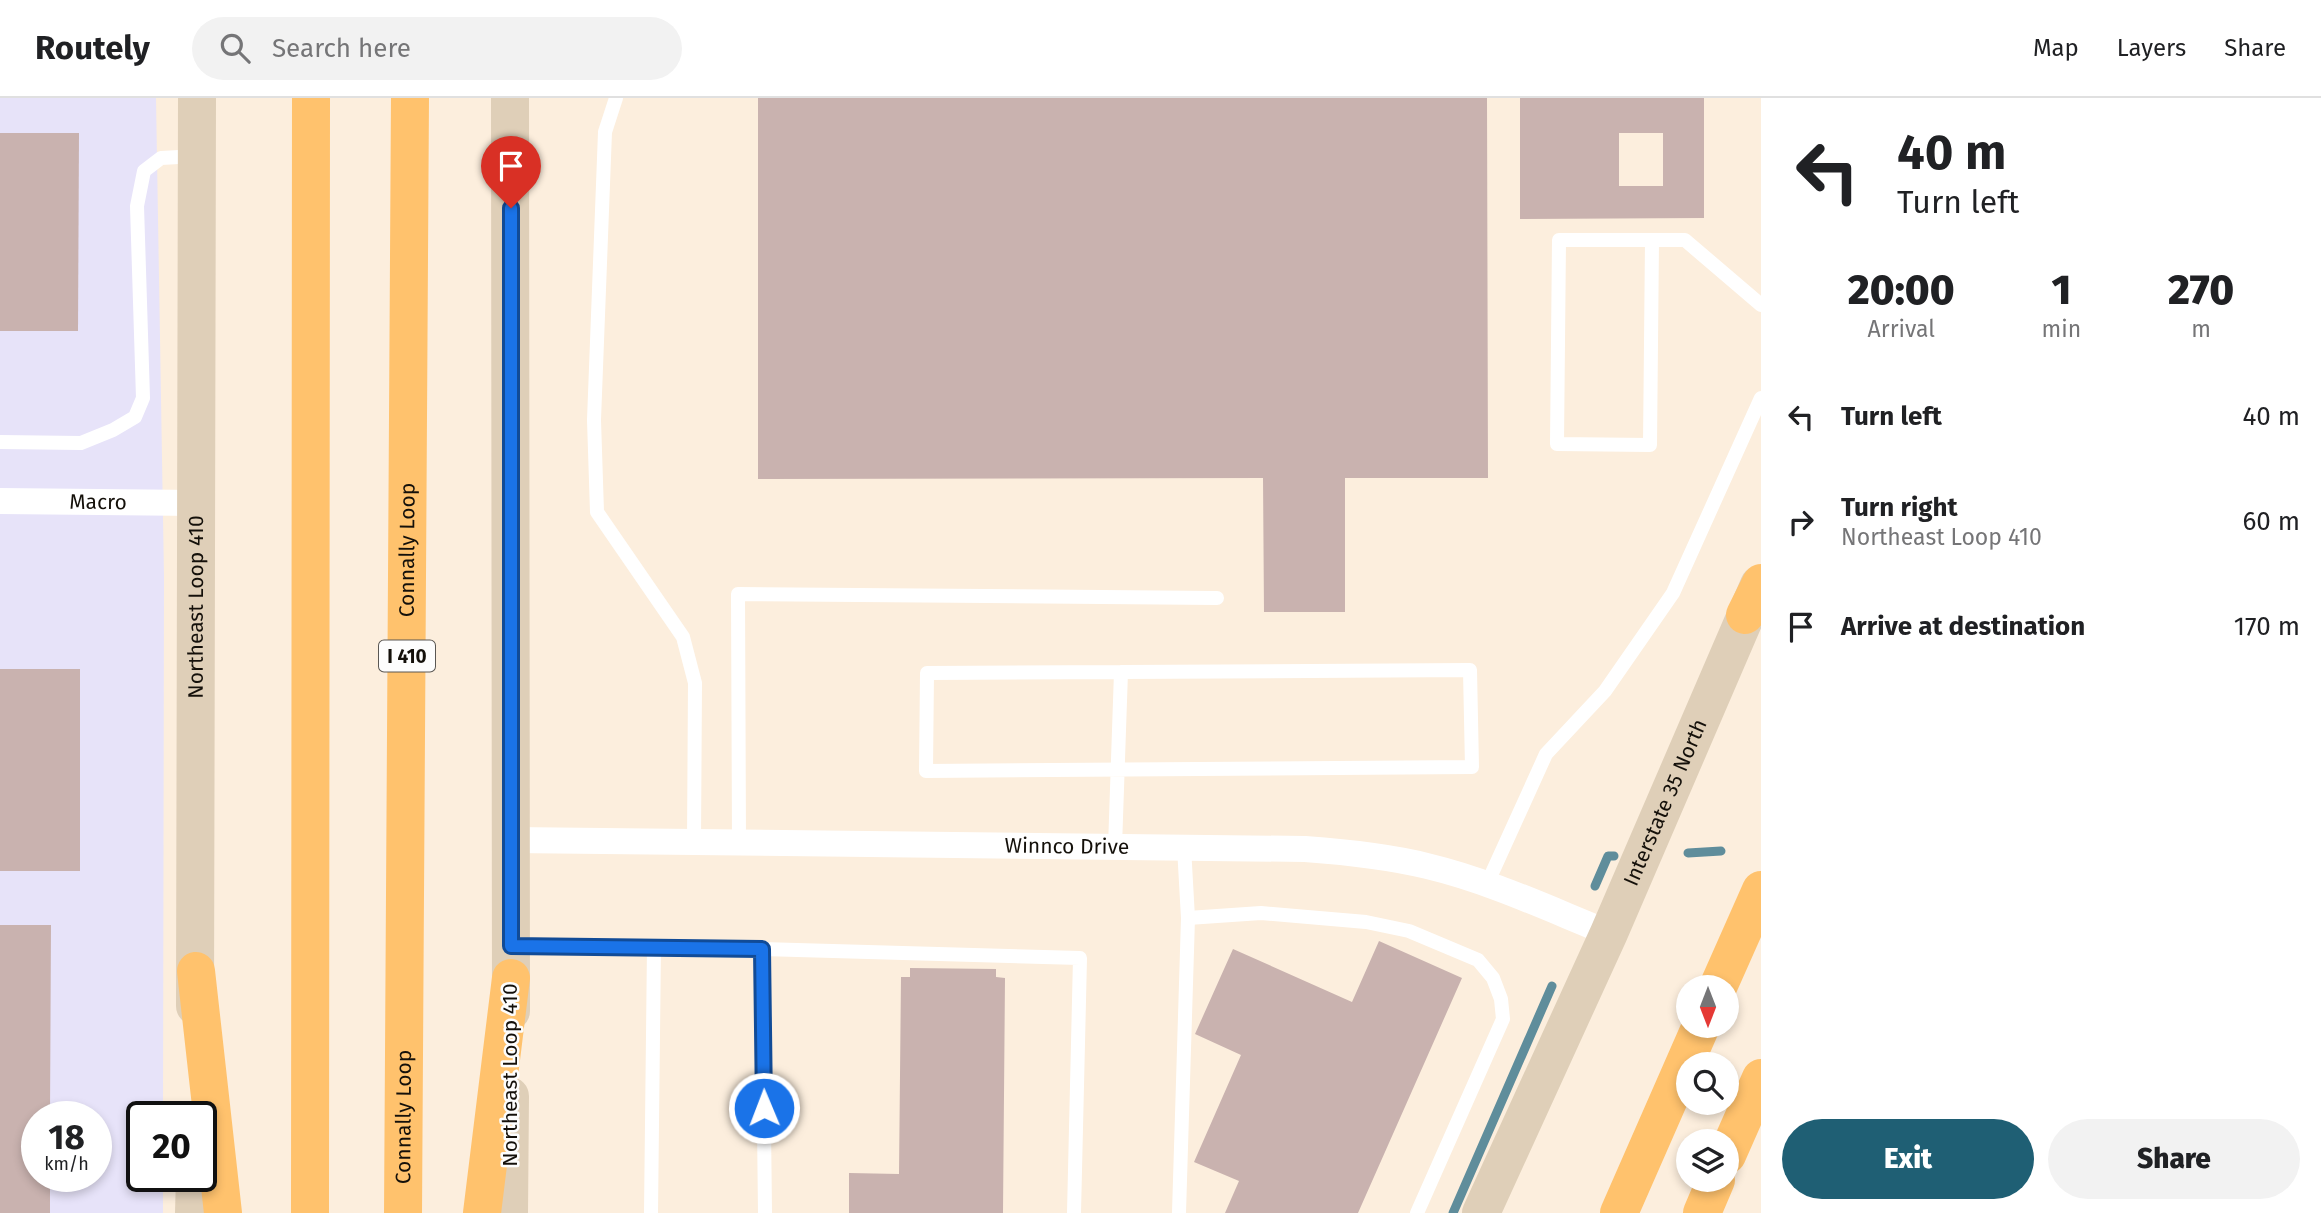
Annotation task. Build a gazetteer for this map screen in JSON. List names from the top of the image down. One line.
{"streets":{"highway":["Connally Loop","I 410"],"main road":["Northeast Loop 410","Interstate 35 North"],"street":["Macro","Winnco Drive"]},"crossings":[["Macro","Northeast Loop 410"],["Northeast Loop 410","Winnco Drive"],["Interstate 35 North","Winnco Drive"]],"north":"bottom","page":{"header":"Routely","search":"Search here","nav":["Map","Layers","Share"],"turn":["40 m","Turn left"],"eta":["20:00","Arrival","1","min","270","m"],"list":[{"name":"Turn left","value":"40 m"},{"name":"Turn right","note":"Northeast Loop 410","value":"60 m"},{"name":"Arrive at destination","value":"170 m"}],"speed":"18 km/h","limit":"20","buttons":["Exit","Share"]}}
